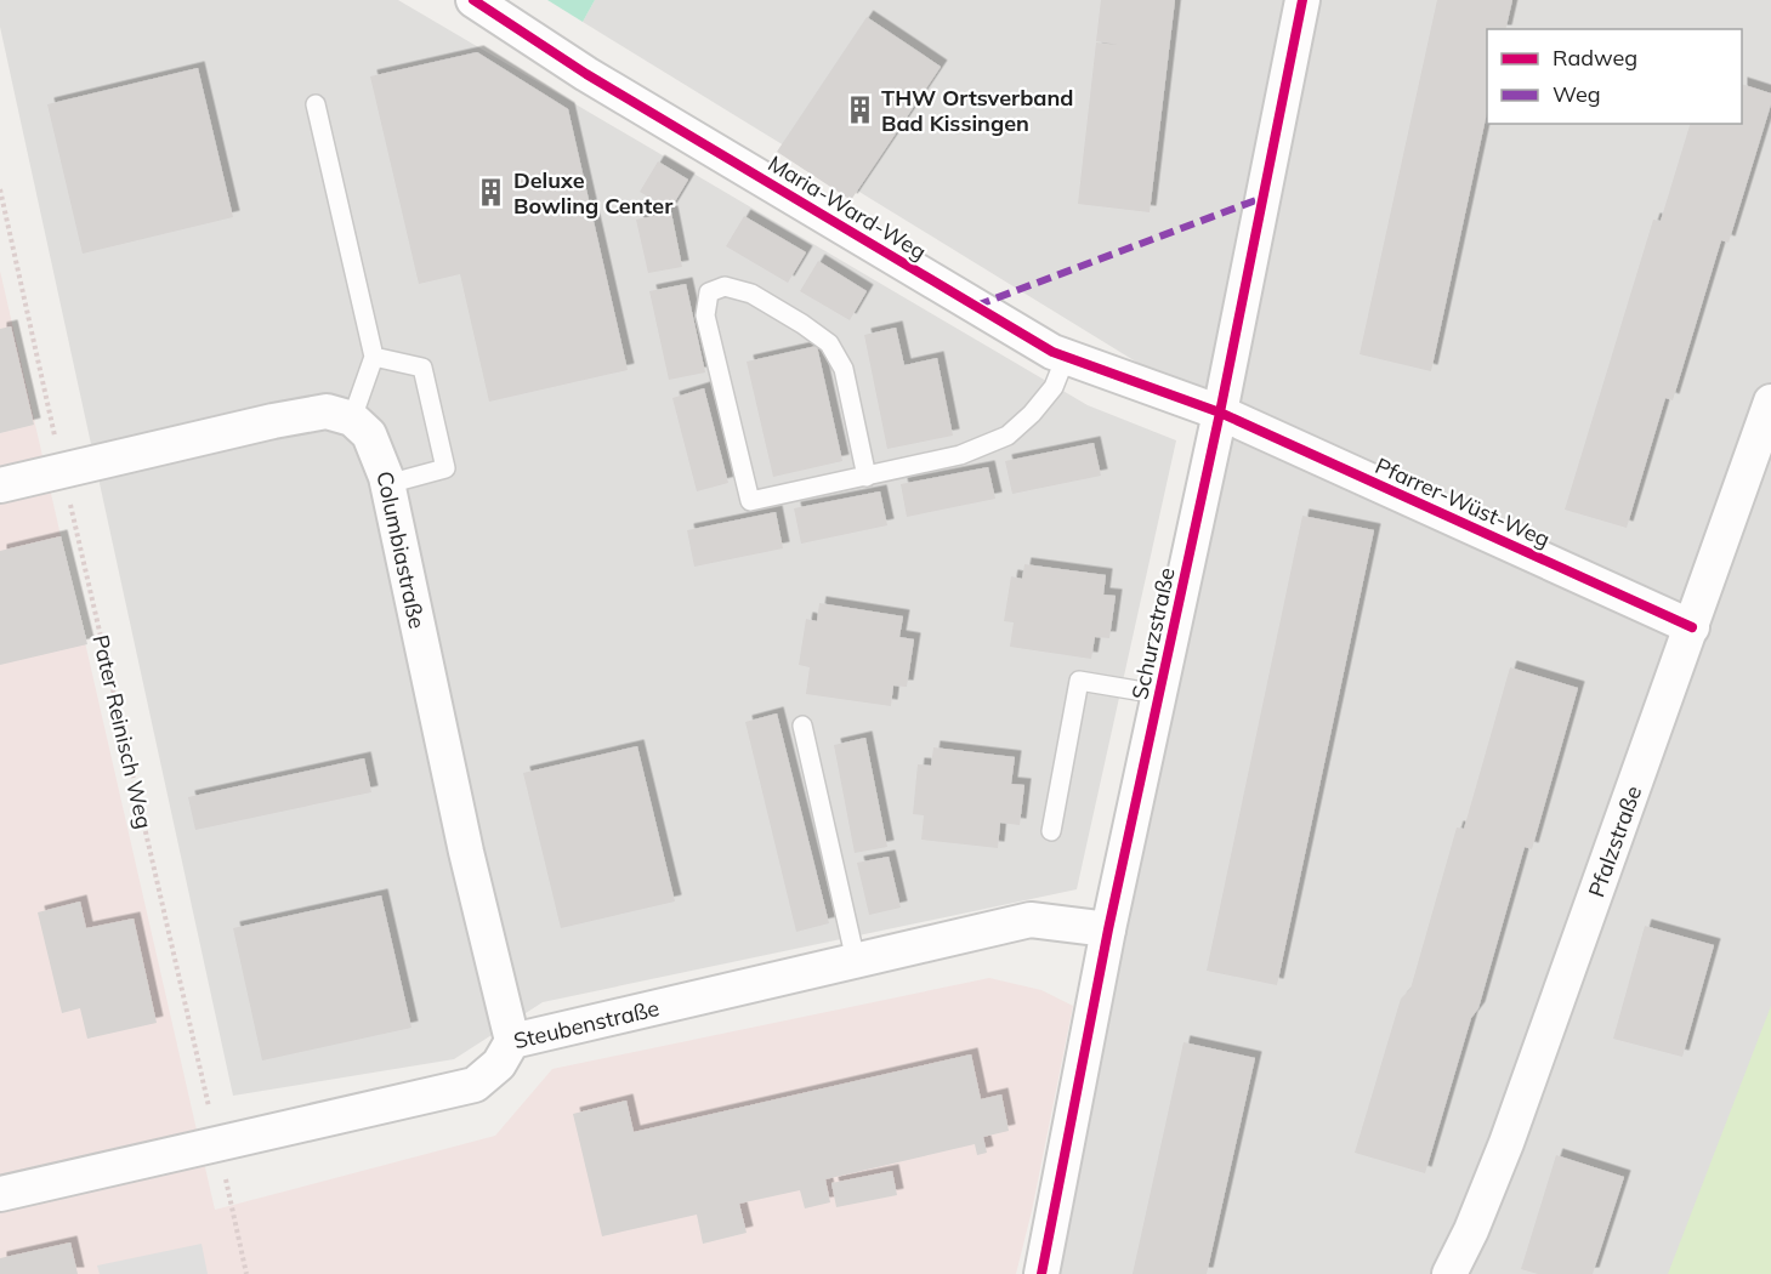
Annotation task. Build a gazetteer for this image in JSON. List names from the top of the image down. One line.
{"streets":{"street":["Maria-Ward-Weg","Pfarrer-Wüst-Weg","Columbiastraße","Schurzstraße","Pfalzstraße","Steubenstraße"],"path":["Pater Reinisch Weg"]},"crossings":[["Maria-Ward-Weg","Pfarrer-Wüst-Weg"],["Maria-Ward-Weg","Schurzstraße"],["Pfarrer-Wüst-Weg","Schurzstraße"],["Pfarrer-Wüst-Weg","Pfalzstraße"],["Columbiastraße","Steubenstraße"],["Schurzstraße","Steubenstraße"],["Pater Reinisch Weg","Steubenstraße"]],"places":{"building":["THW Ortsverband Bad Kissingen","Deluxe Bowling Center"]},"legend":["Radweg","Weg"]}
